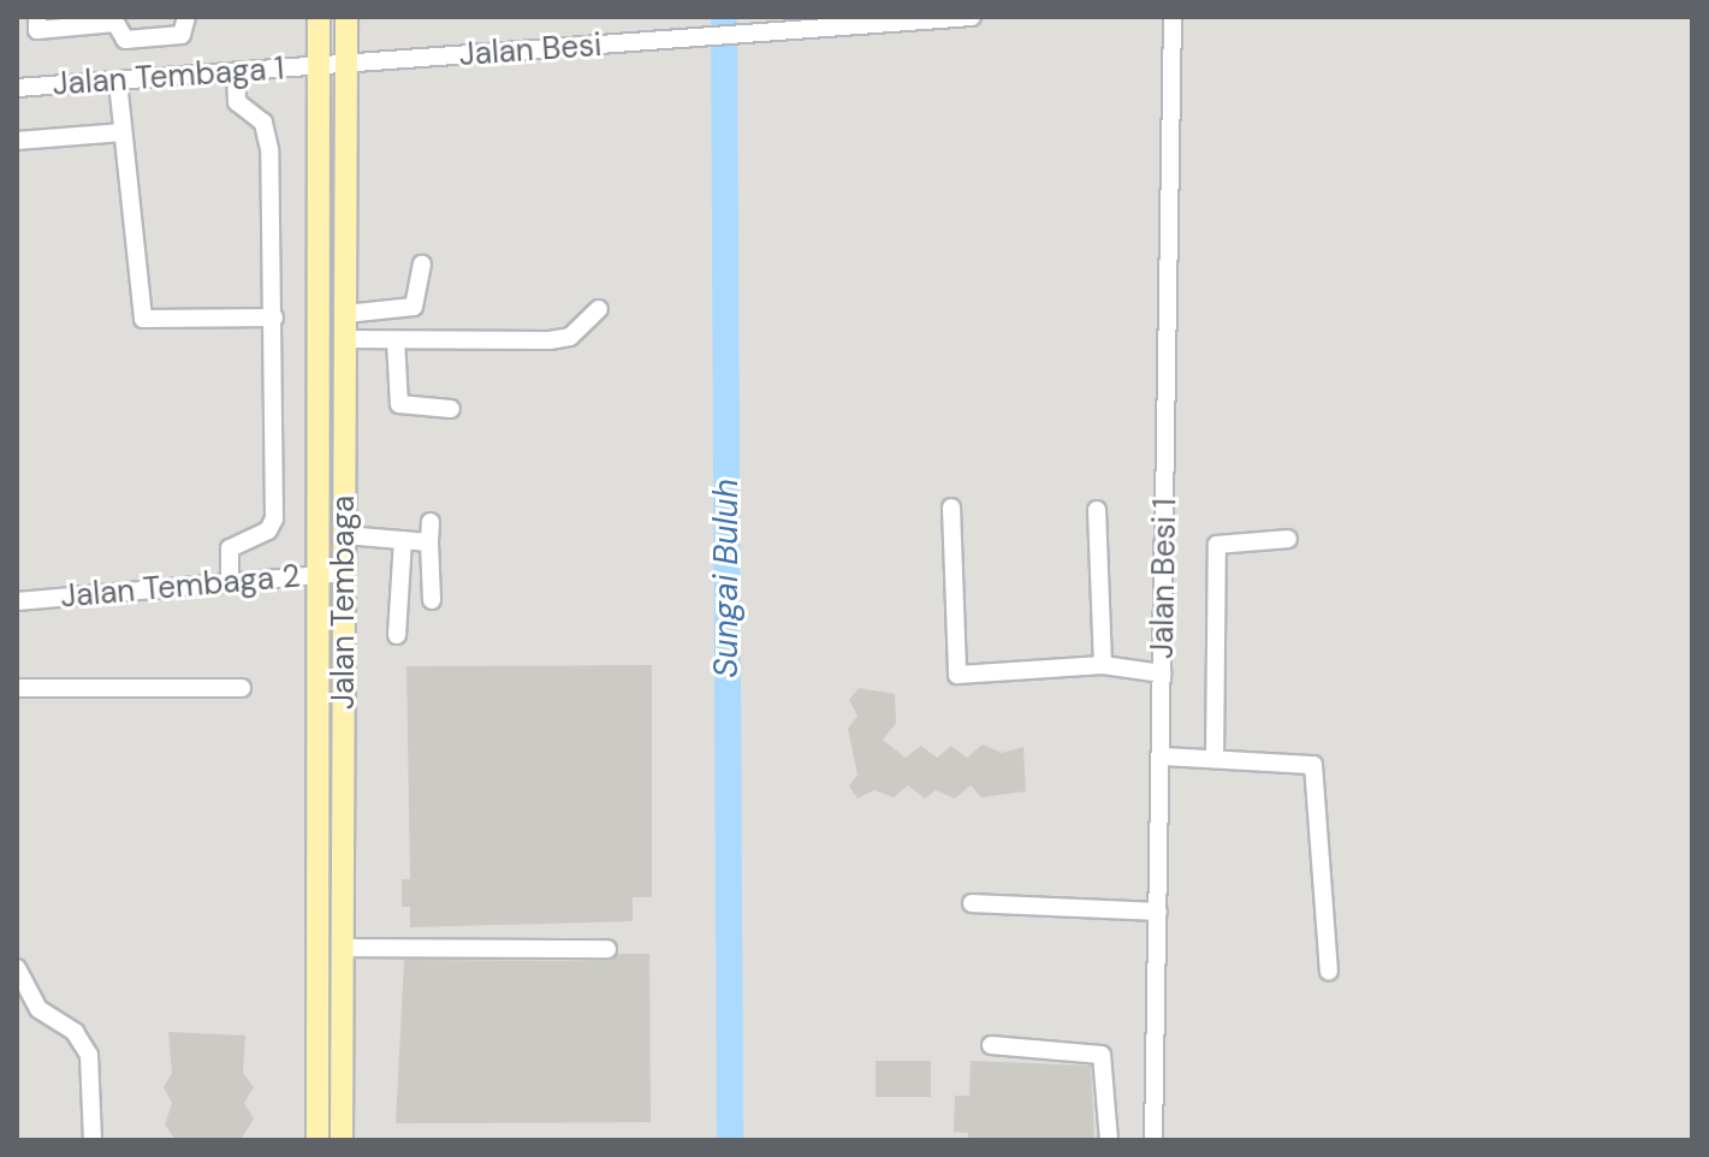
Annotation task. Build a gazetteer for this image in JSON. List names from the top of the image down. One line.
{"streets":{"main road":["Jalan Tembaga"],"street":["Jalan Besi","Jalan Tembaga 1","Jalan Besi 1","Jalan Tembaga 2"]},"crossings":[["Jalan Besi","Jalan Tembaga 1"],["Jalan Besi","Jalan Tembaga"],["Jalan Tembaga 1","Jalan Tembaga"],["Jalan Tembaga 2","Jalan Tembaga"]],"water":["Sungai Buluh"]}
